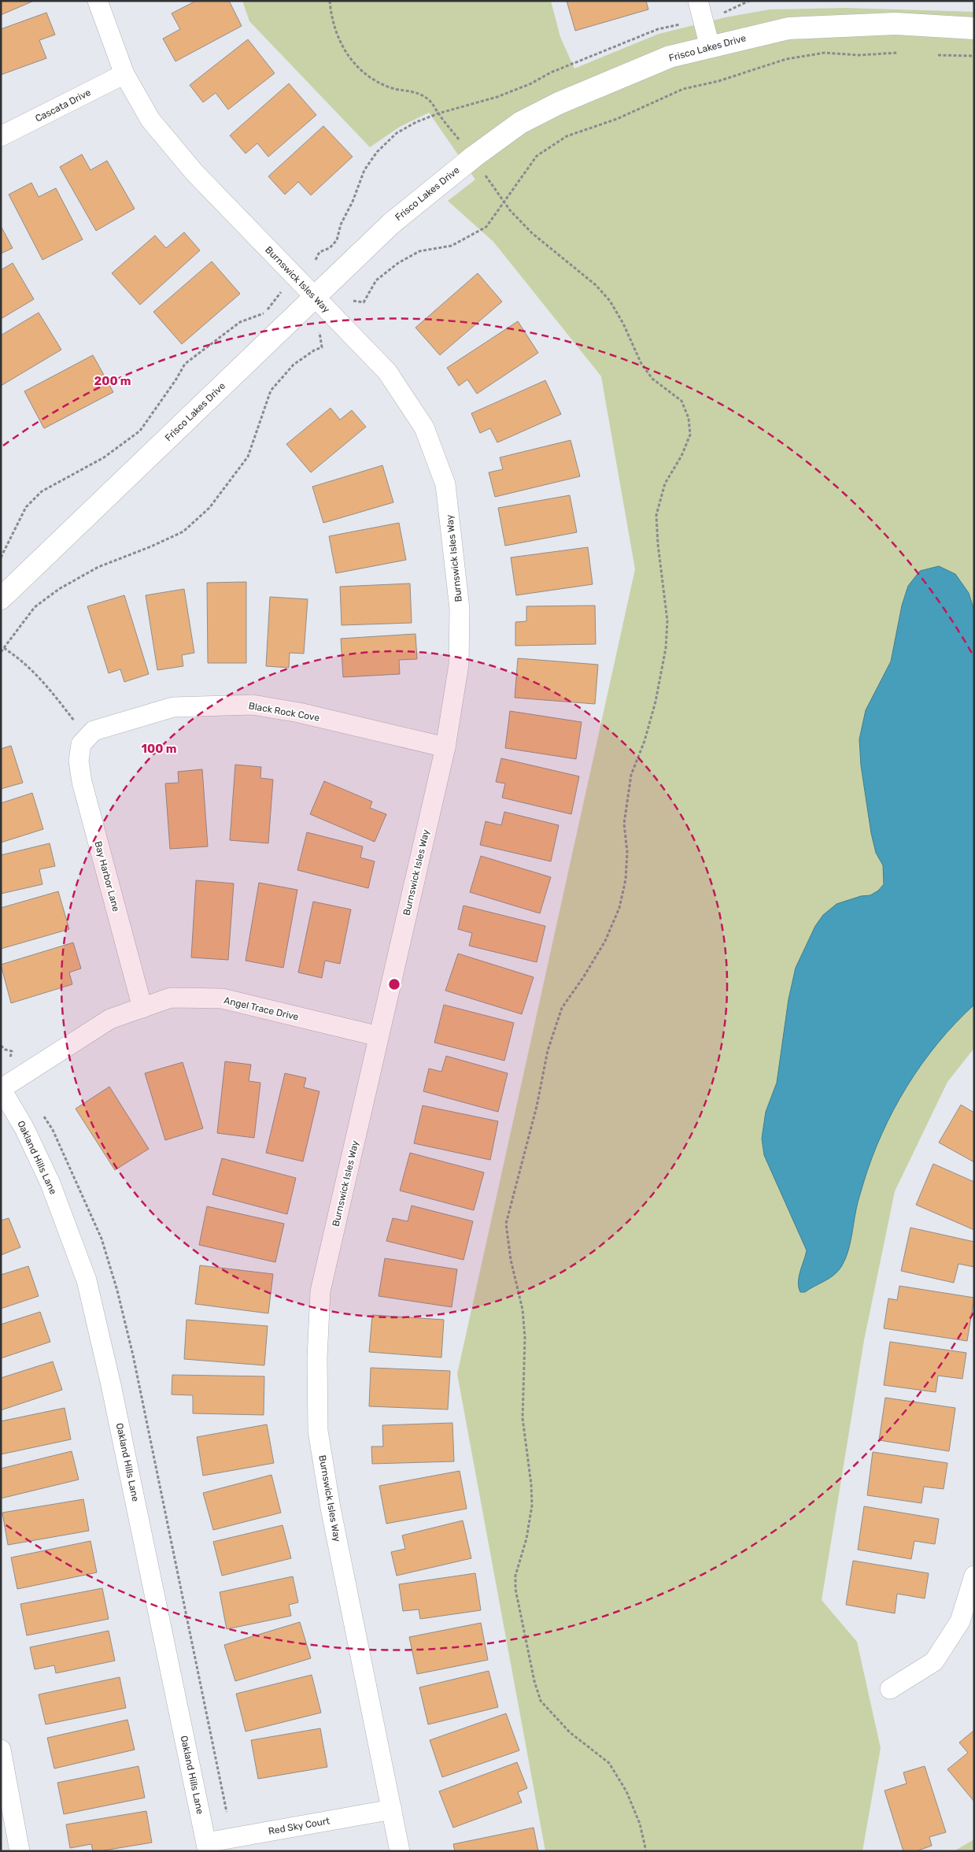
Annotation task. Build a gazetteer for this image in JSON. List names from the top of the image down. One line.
{"streets":{"street":["Frisco Lakes Drive","Cascata Drive","Burnswick Isles Way","Black Rock Cove","Bay Harbor Lane","Angel Trace Drive","Oakland Hills Lane","Red Sky Court"]},"crossings":[["Frisco Lakes Drive","Burnswick Isles Way"],["Cascata Drive","Burnswick Isles Way"],["Burnswick Isles Way","Black Rock Cove"],["Burnswick Isles Way","Angel Trace Drive"],["Burnswick Isles Way","Red Sky Court"],["Black Rock Cove","Bay Harbor Lane"],["Bay Harbor Lane","Angel Trace Drive"],["Angel Trace Drive","Oakland Hills Lane"],["Oakland Hills Lane","Red Sky Court"]],"rings":["200 m","100 m"]}
